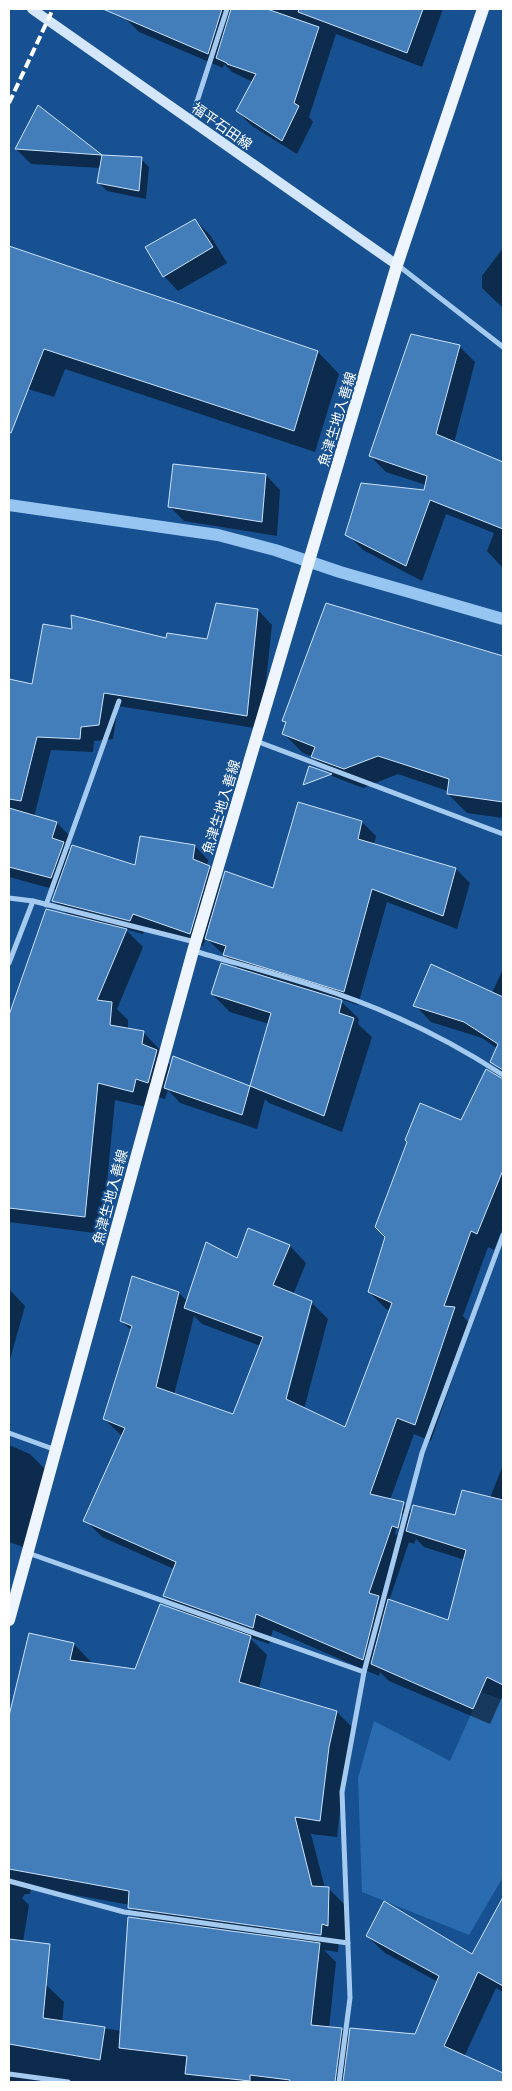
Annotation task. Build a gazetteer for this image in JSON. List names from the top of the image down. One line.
{"streets":{"main road":["福平石田線","魚津生地入善線"]},"crossings":[["福平石田線","魚津生地入善線"]]}
